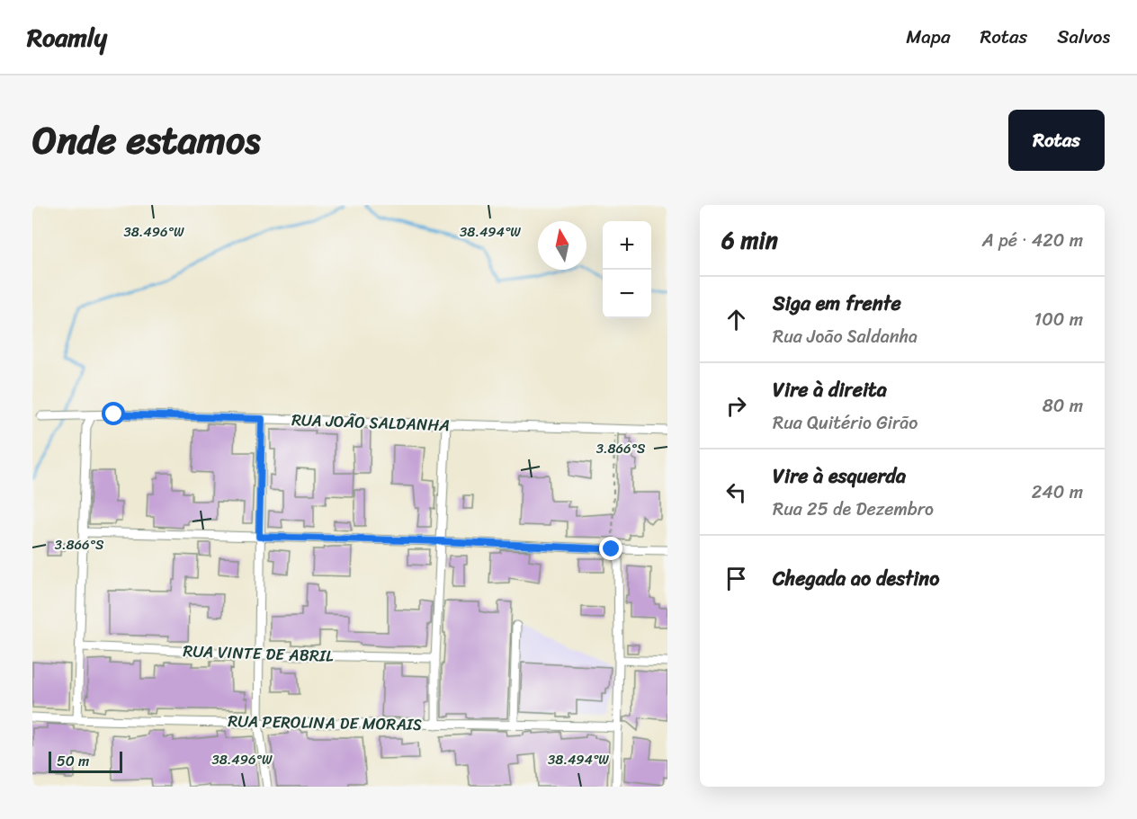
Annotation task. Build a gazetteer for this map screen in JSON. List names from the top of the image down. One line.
{"streets":{"street":["RUA JOÃO SALDANHA","RUA VINTE DE ABRIL","RUA PEROLINA DE MORAIS"]},"scale_bar":"50 m","north":"top","page":{"header":"Roamly","nav":["Mapa","Rotas","Salvos"],"title":"Onde estamos","buttons":"Rotas","heading":["6 min","A pé · 420 m"],"map_buttons":["+","−"],"list":[["Siga em frente","Rua João Saldanha","100 m"],["Vire à direita","Rua Quitério Girão","80 m"],["Vire à esquerda","Rua 25 de Dezembro","240 m"],"Chegada ao destino"],"scale":"50 m"},"coordinates":["38.496°W","38.494°W","3.866°S"]}
